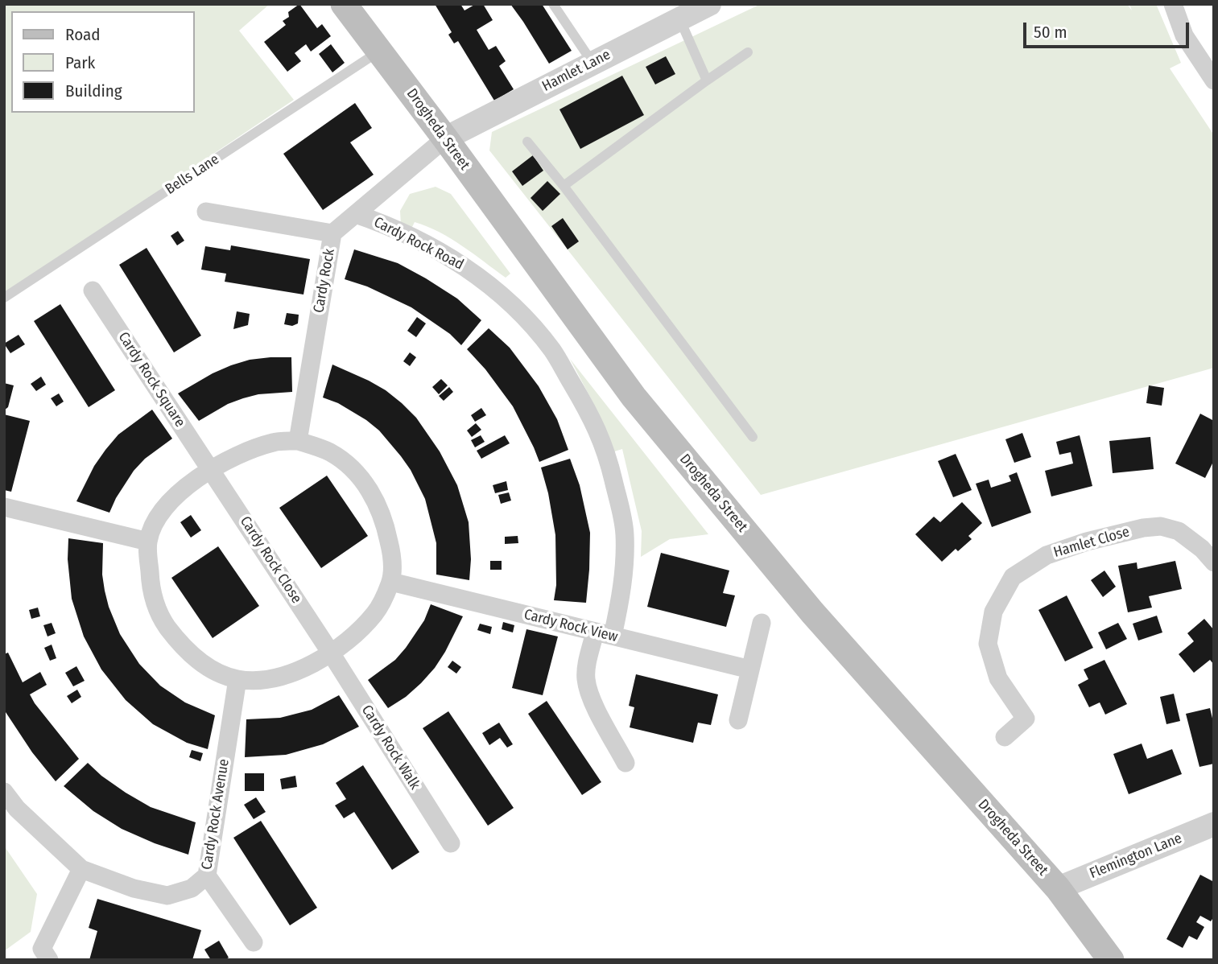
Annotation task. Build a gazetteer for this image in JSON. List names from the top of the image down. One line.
{"streets":{"main road":["Drogheda Street"],"street":["Hamlet Lane","Cardy Rock Road","Cardy Rock","Cardy Rock Square","Hamlet Close","Cardy Rock Close","Cardy Rock View","Cardy Rock Walk","Cardy Rock Avenue","Flemington Lane"],"lane":["Bells Lane"]},"crossings":[["Hamlet Lane","Drogheda Street"],["Hamlet Lane","Cardy Rock"],["Drogheda Street","Bells Lane"],["Drogheda Street","Cardy Rock"],["Drogheda Street","Flemington Lane"],["Cardy Rock Road","Cardy Rock"],["Cardy Rock Road","Cardy Rock View"],["Cardy Rock Square","Cardy Rock Close"],["Cardy Rock Close","Cardy Rock Walk"]],"legend":["Road","Park","Building"],"scale_bar":"50 m"}
